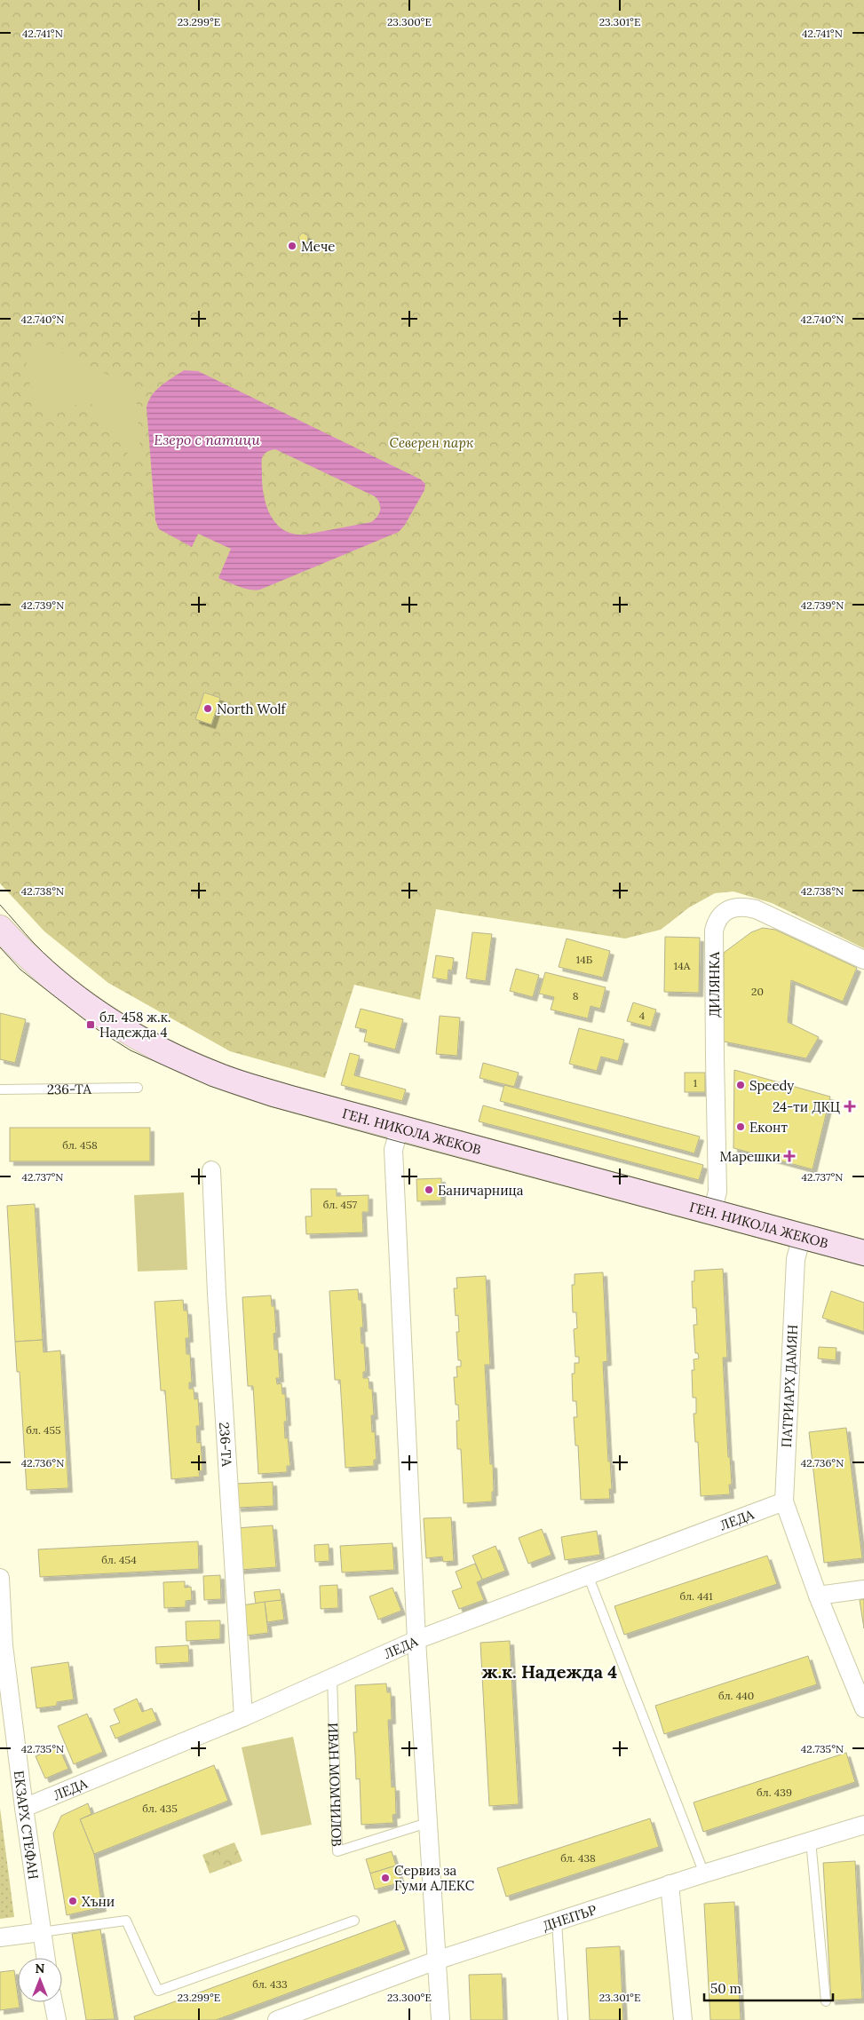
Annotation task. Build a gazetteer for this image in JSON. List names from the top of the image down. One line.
{"streets":{"street":["ДИЛЯНКА","236-ТА","ГЕН. НИКОЛА ЖЕКОВ","ПАТРИАРХ ДАМЯН","ЛЕДА","ЕКЗАРХ СТЕФАН","ДНЕПЪР"],"lane":["ИВАН МОМЧИЛОВ"]},"crossings":[["ДИЛЯНКА","ГЕН. НИКОЛА ЖЕКОВ"],["236-ТА","ЛЕДА"],["ГЕН. НИКОЛА ЖЕКОВ","ПАТРИАРХ ДАМЯН"],["ПАТРИАРХ ДАМЯН","ЛЕДА"],["ЛЕДА","ИВАН МОМЧИЛОВ"],["ЛЕДА","ЕКЗАРХ СТЕФАН"]],"districts":["ж.к. Надежда 4"],"water":["Езеро с патици"],"parks":["Северен парк"],"places":{"other":["Мече","North Wolf","Speedy","Еконт","Баничарница","Сервиз за Гуми АЛЕКС","Хъни"],"transit":["бл. 458 ж.к. Надежда 4"],"health":["24-ти ДКЦ","Марешки"]},"house_numbers":["14Б","14А","20","8","4","1","бл. 458","бл. 457","бл. 455","бл. 454","бл. 441","бл. 440","бл. 439","бл. 435","бл. 438","бл. 433"],"scale_bar":"50 m","north":"top","coordinates":["23.299°E","23.300°E","23.301°E","42.741°N","42.740°N","42.739°N","42.738°N","42.737°N","42.736°N","42.735°N"]}
